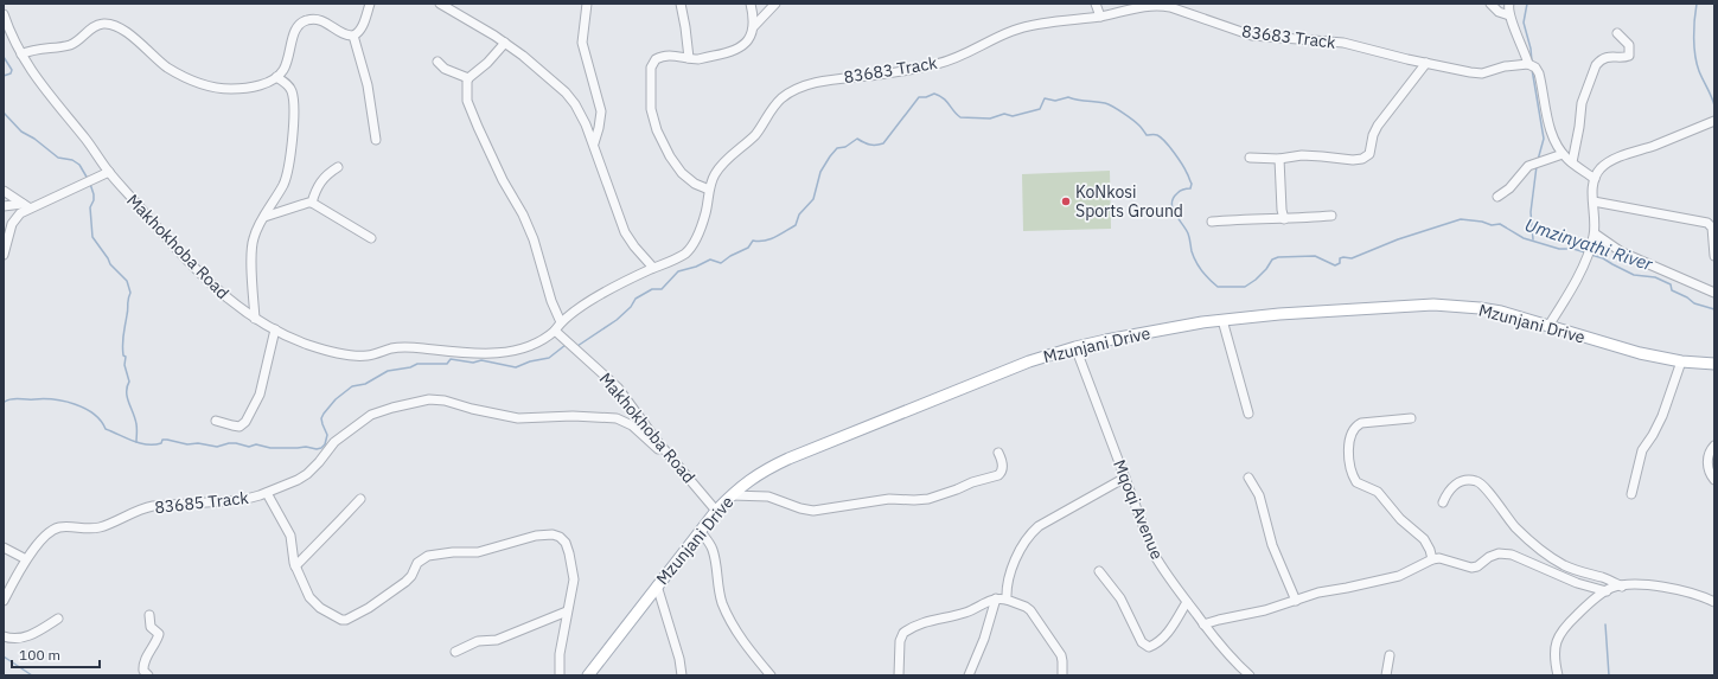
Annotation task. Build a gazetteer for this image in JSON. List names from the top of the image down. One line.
{"streets":{"main road":["Mzunjani Drive"],"street":["83683 Track","Makhokhoba Road","83685 Track","Mqoqi Avenue"]},"crossings":[["83683 Track","Makhokhoba Road"],["Makhokhoba Road","Mzunjani Drive"],["Makhokhoba Road","83685 Track"],["Mzunjani Drive","Mqoqi Avenue"]],"water":["Umzinyathi River"],"places":["KoNkosi Sports Ground"],"scale_bar":"100 m"}
